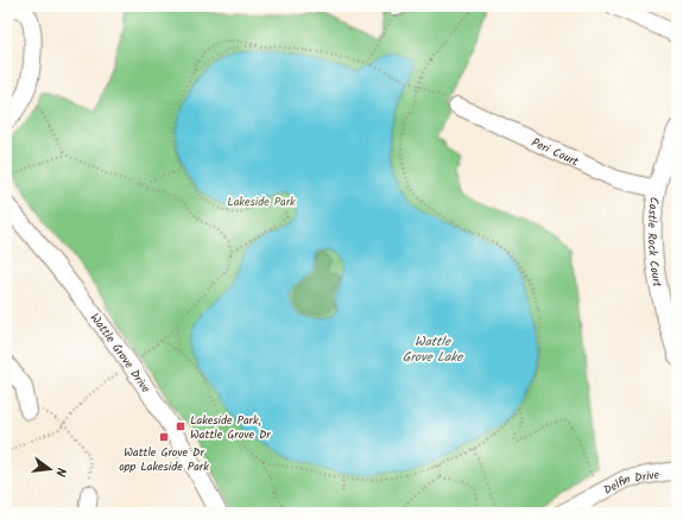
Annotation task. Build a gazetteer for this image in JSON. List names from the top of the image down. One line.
{"streets":{"street":["Peri Court","Castle Rock Court","Wattle Grove Drive","Delfin Drive"]},"crossings":[["Peri Court","Castle Rock Court"]],"water":["Wattle Grove Lake"],"parks":["Lakeside Park"],"places":{"transit":["Lakeside Park, Wattle Grove Dr","Wattle Grove Dr opp Lakeside Park"]},"north":"right"}
